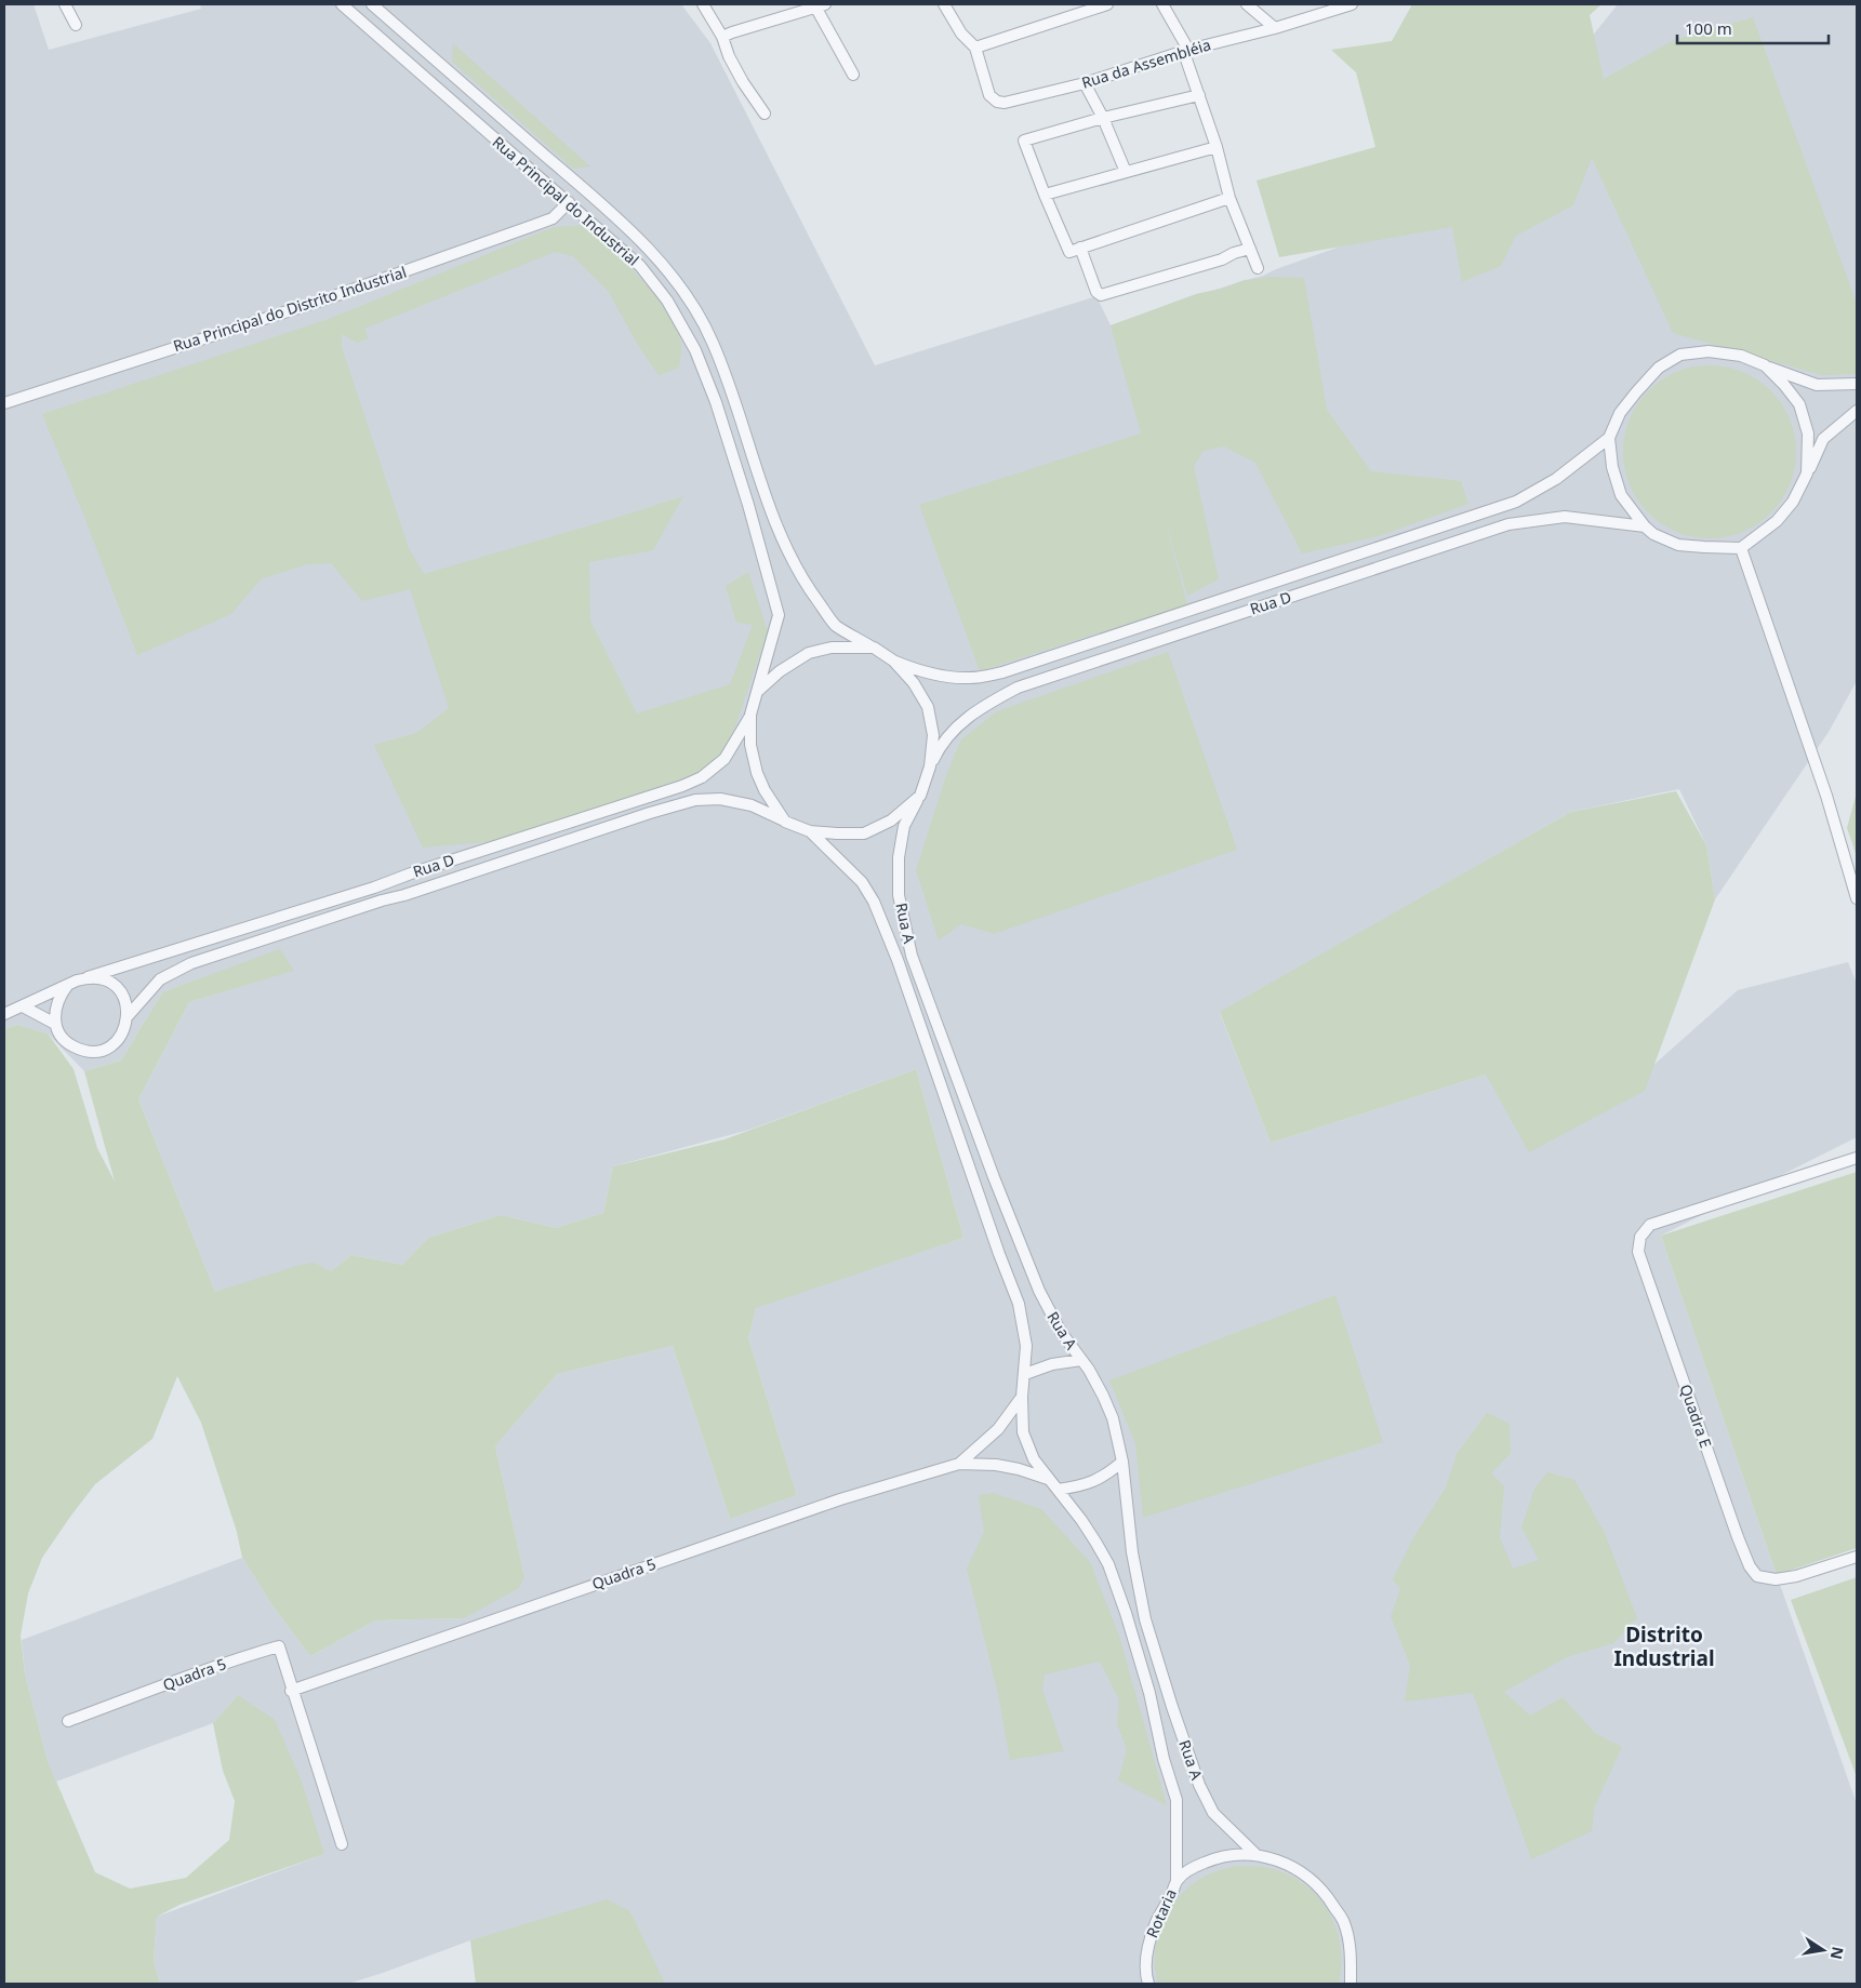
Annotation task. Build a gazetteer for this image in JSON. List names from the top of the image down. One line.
{"streets":{"street":["Rua da Assembléia","Rua Principal do Industrial","Rua Principal do Distrito Industrial","Rua D","Rua A","Quadra E","Quadra 5","Rotaria"]},"crossings":[["Rua Principal do Industrial","Rua Principal do Distrito Industrial"],["Rua Principal do Industrial","Rua D"],["Rua Principal do Industrial","Rua A"],["Rua D","Rua A"],["Rua A","Quadra 5"],["Rua A","Rotaria"]],"districts":["Distrito Industrial"],"scale_bar":"100 m","north":"right"}
